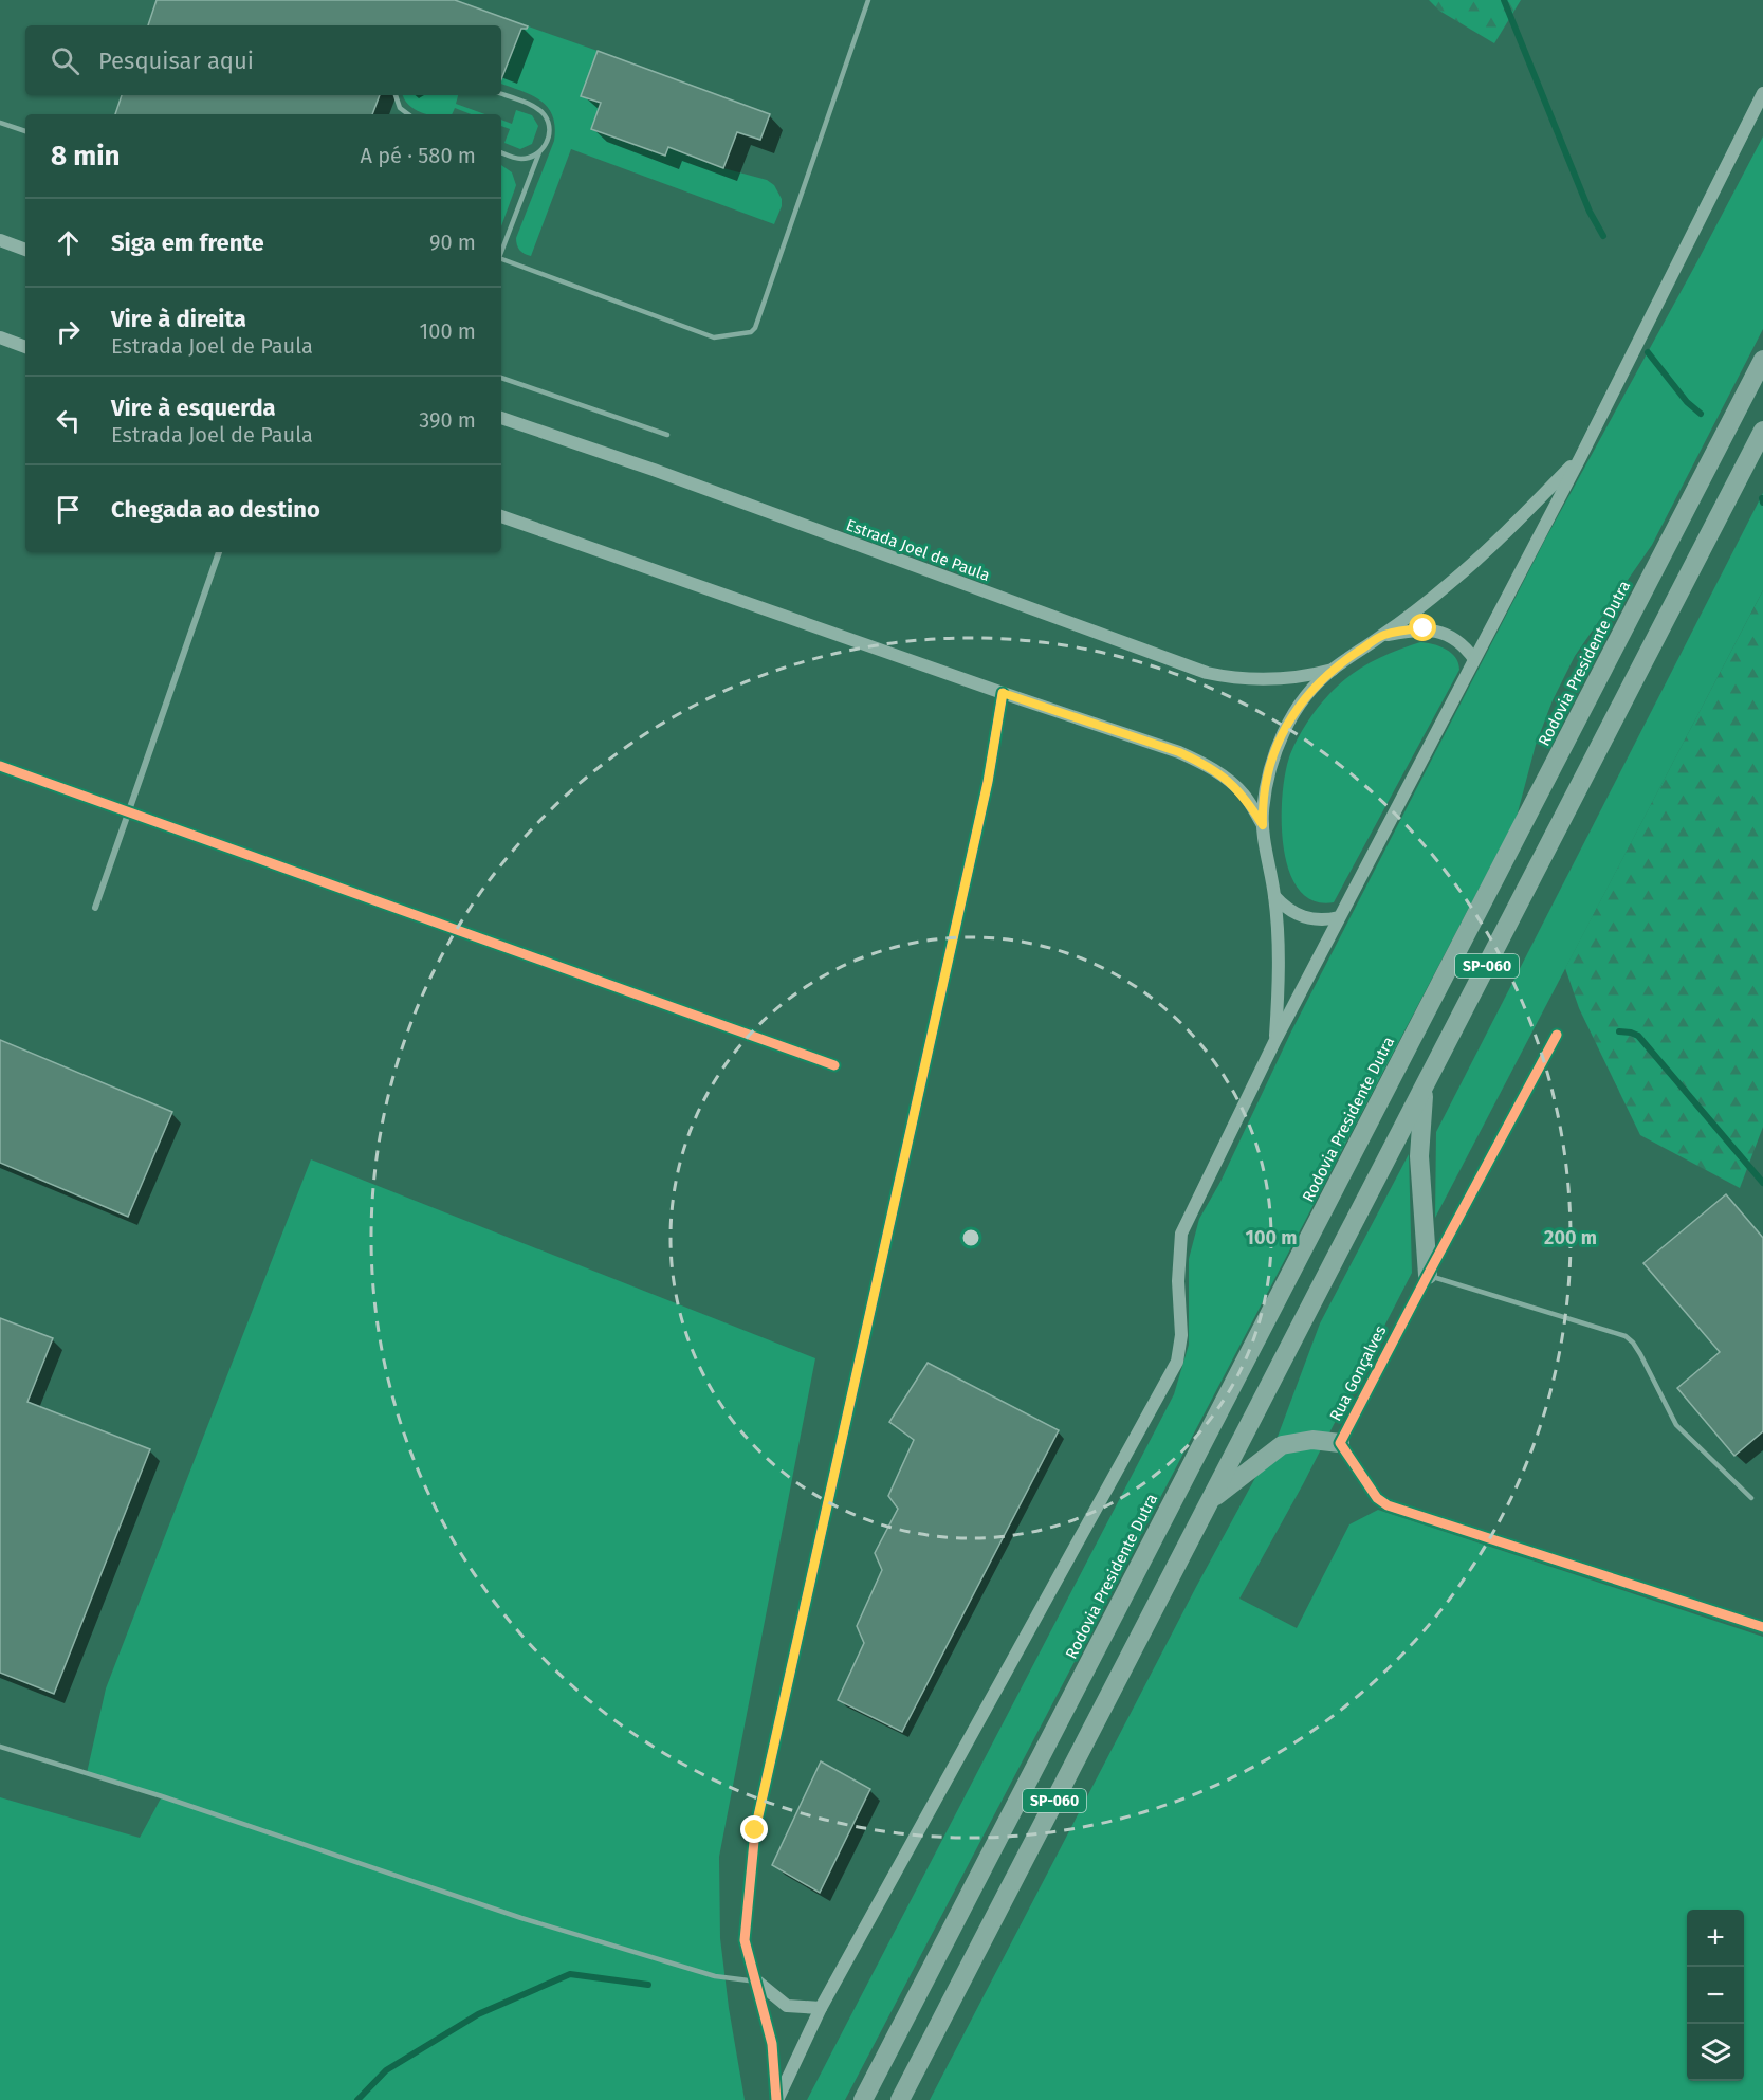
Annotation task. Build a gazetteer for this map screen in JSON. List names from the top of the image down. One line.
{"streets":{"highway":["Rodovia Presidente Dutra","SP-060"],"main road":["Estrada Joel de Paula"],"street":["Rua Gonçalves"]},"page":{"search":"Pesquisar aqui","heading":["8 min","A pé · 580 m"],"list":[["Siga em frente","90 m"],["Vire à direita","Estrada Joel de Paula","100 m"],["Vire à esquerda","Estrada Joel de Paula","390 m"],"Chegada ao destino"],"map_buttons":["+","−"]},"rings":["100 m","200 m"]}
